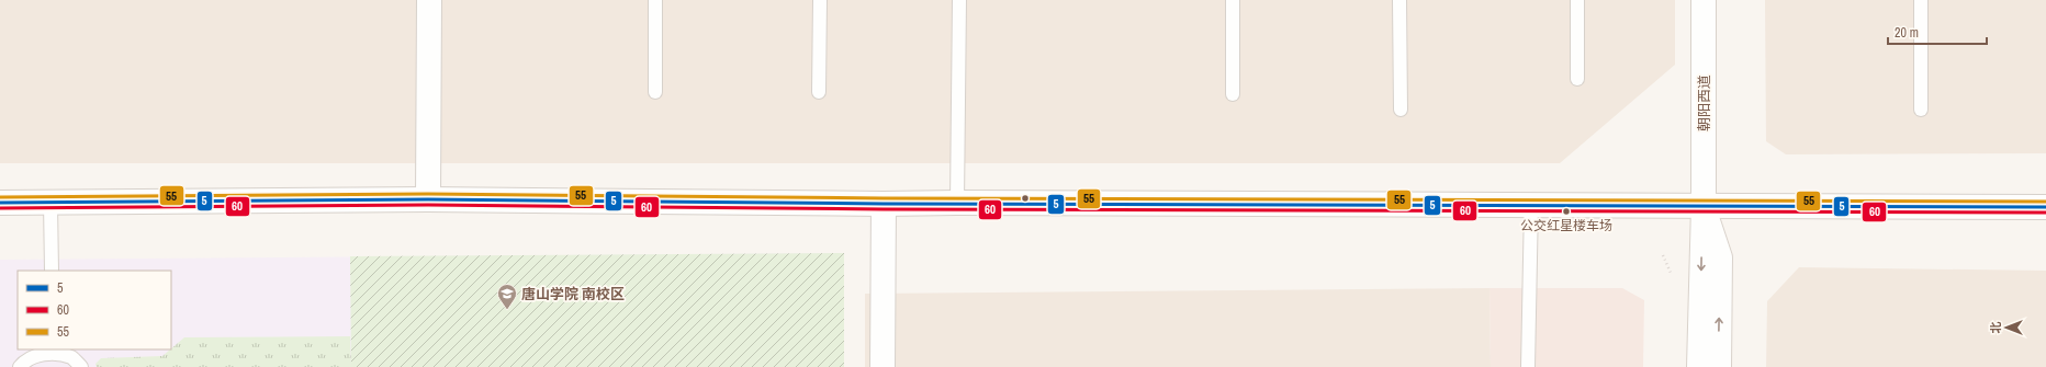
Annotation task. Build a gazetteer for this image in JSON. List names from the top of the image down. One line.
{"streets":{"street":["朝阳西道"]},"places":{"other":["公交红星楼车场"],"school or university":["唐山学院 南校区"]},"lines":["transit line 55","transit line 5","transit line 60"],"legend":["5","60","55"],"scale_bar":"20 m","north":"left"}
